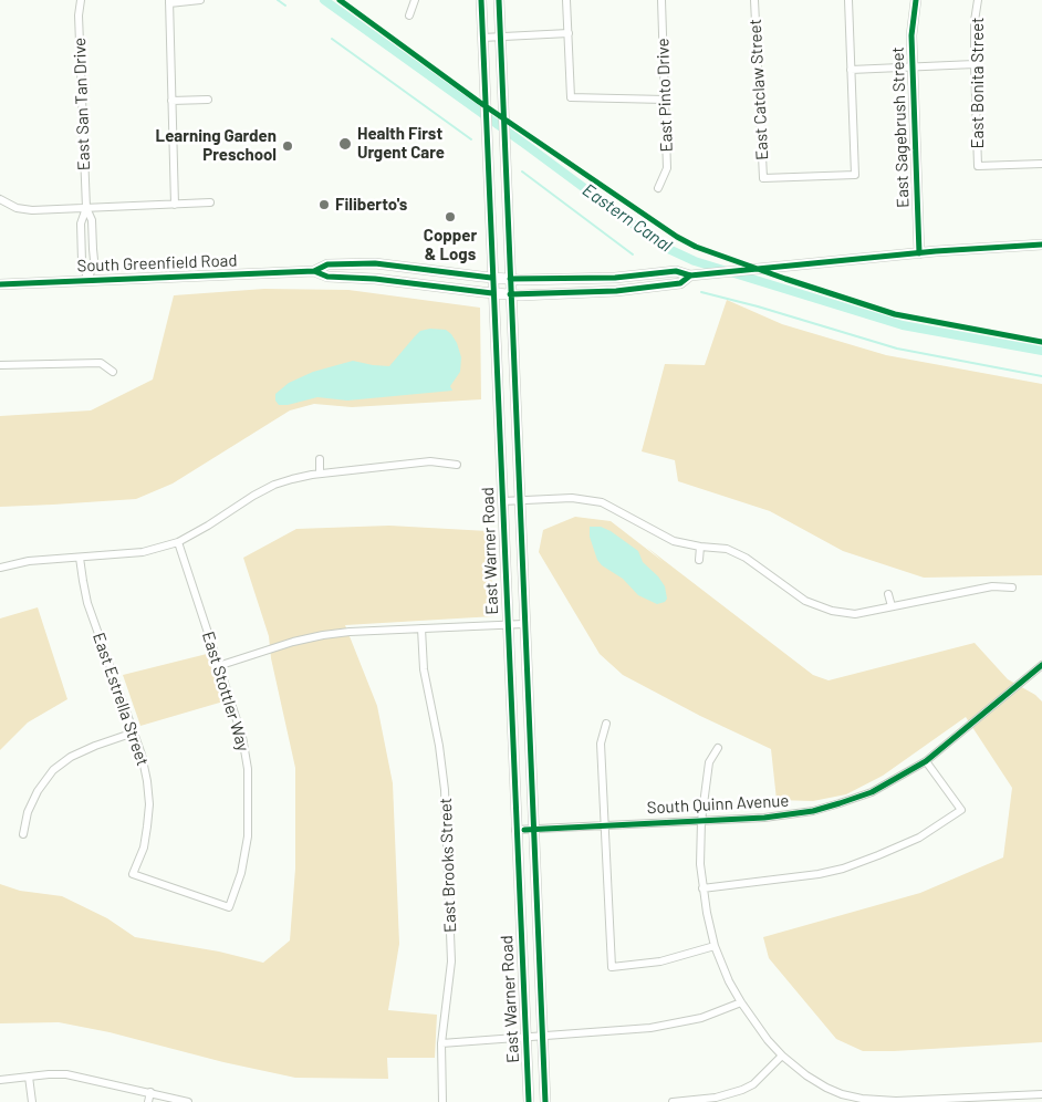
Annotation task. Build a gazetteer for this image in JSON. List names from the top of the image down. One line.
{"streets":{"main road":["East Sagebrush Street","South Greenfield Road","East Warner Road"],"street":["East Bonita Street","East Catclaw Street","East Pinto Drive","East San Tan Drive","East Stottler Way","East Estrella Street","South Quinn Avenue","East Brooks Street"]},"crossings":[["East San Tan Drive","South Greenfield Road"],["East Sagebrush Street","South Greenfield Road"],["South Greenfield Road","East Warner Road"],["East Warner Road","South Quinn Avenue"],["East Stottler Way","East Estrella Street"]],"water":["Eastern Canal"],"places":["Health First Urgent Care","Learning Garden Preschool","Filiberto's","Copper & Logs"]}
